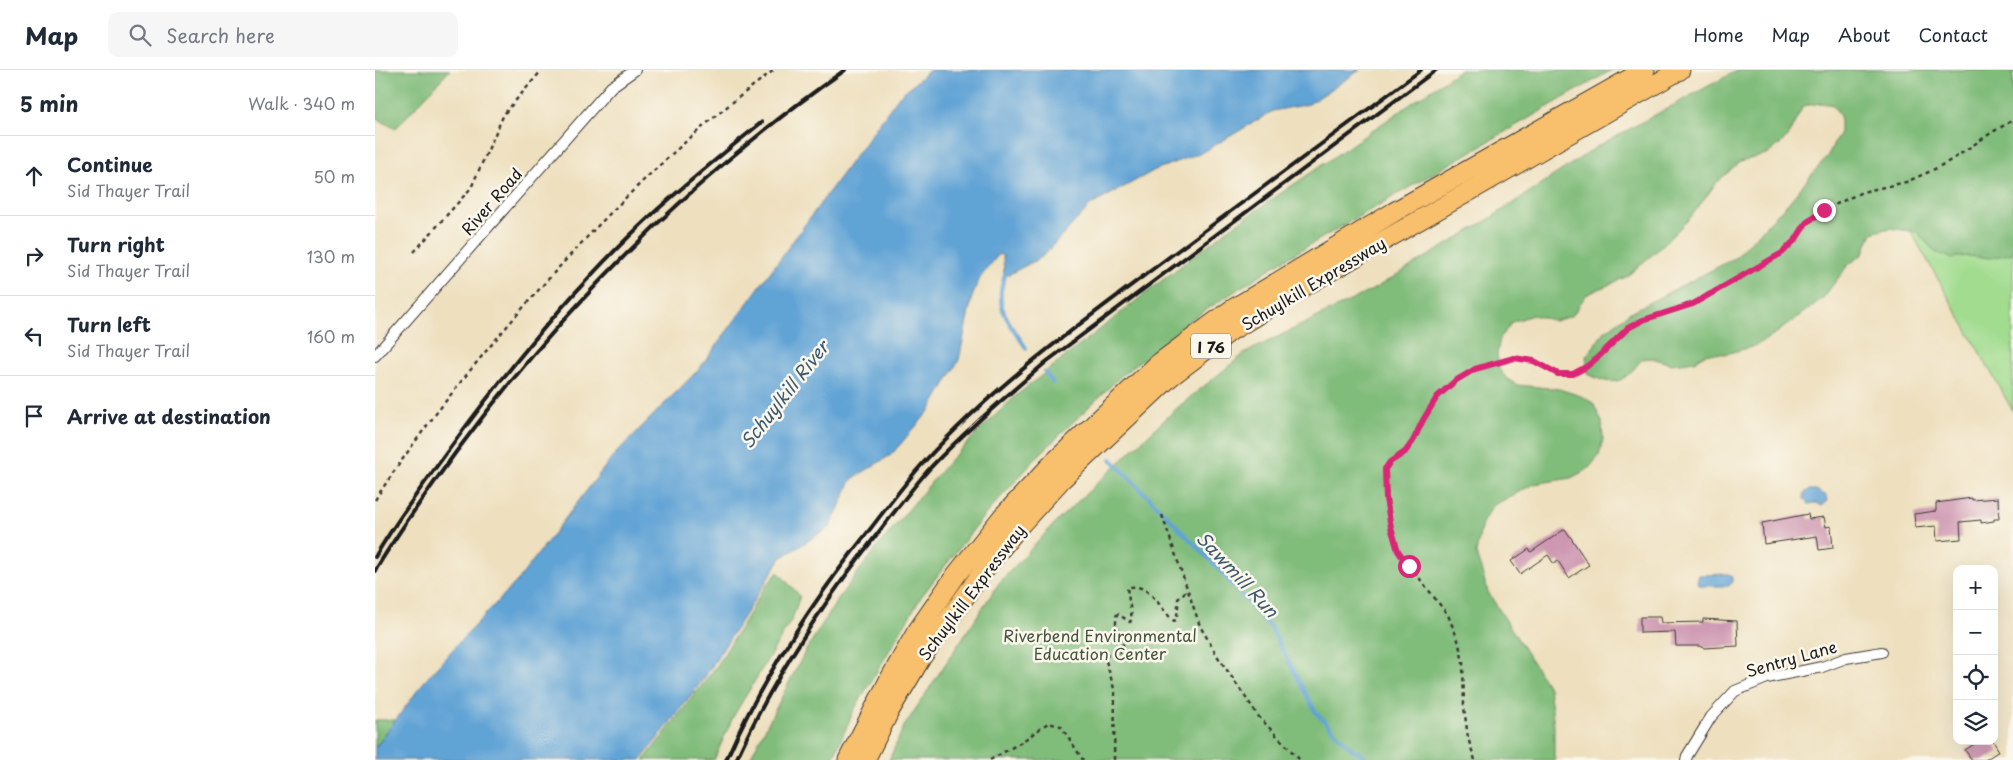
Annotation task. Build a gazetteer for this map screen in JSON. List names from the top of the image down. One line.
{"streets":{"highway":["Schuylkill Expressway","I 76"],"street":["River Road","Sentry Lane"]},"water":["Schuylkill River","Sawmill Run"],"parks":["Riverbend Environmental Education Center"],"page":{"header":"Map","search":"Search here","nav":["Home","Map","About","Contact"],"heading":["5 min","Walk · 340 m"],"list":[["Continue","Sid Thayer Trail","50 m"],["Turn right","Sid Thayer Trail","130 m"],["Turn left","Sid Thayer Trail","160 m"],"Arrive at destination"],"map_buttons":["+","−"]}}
